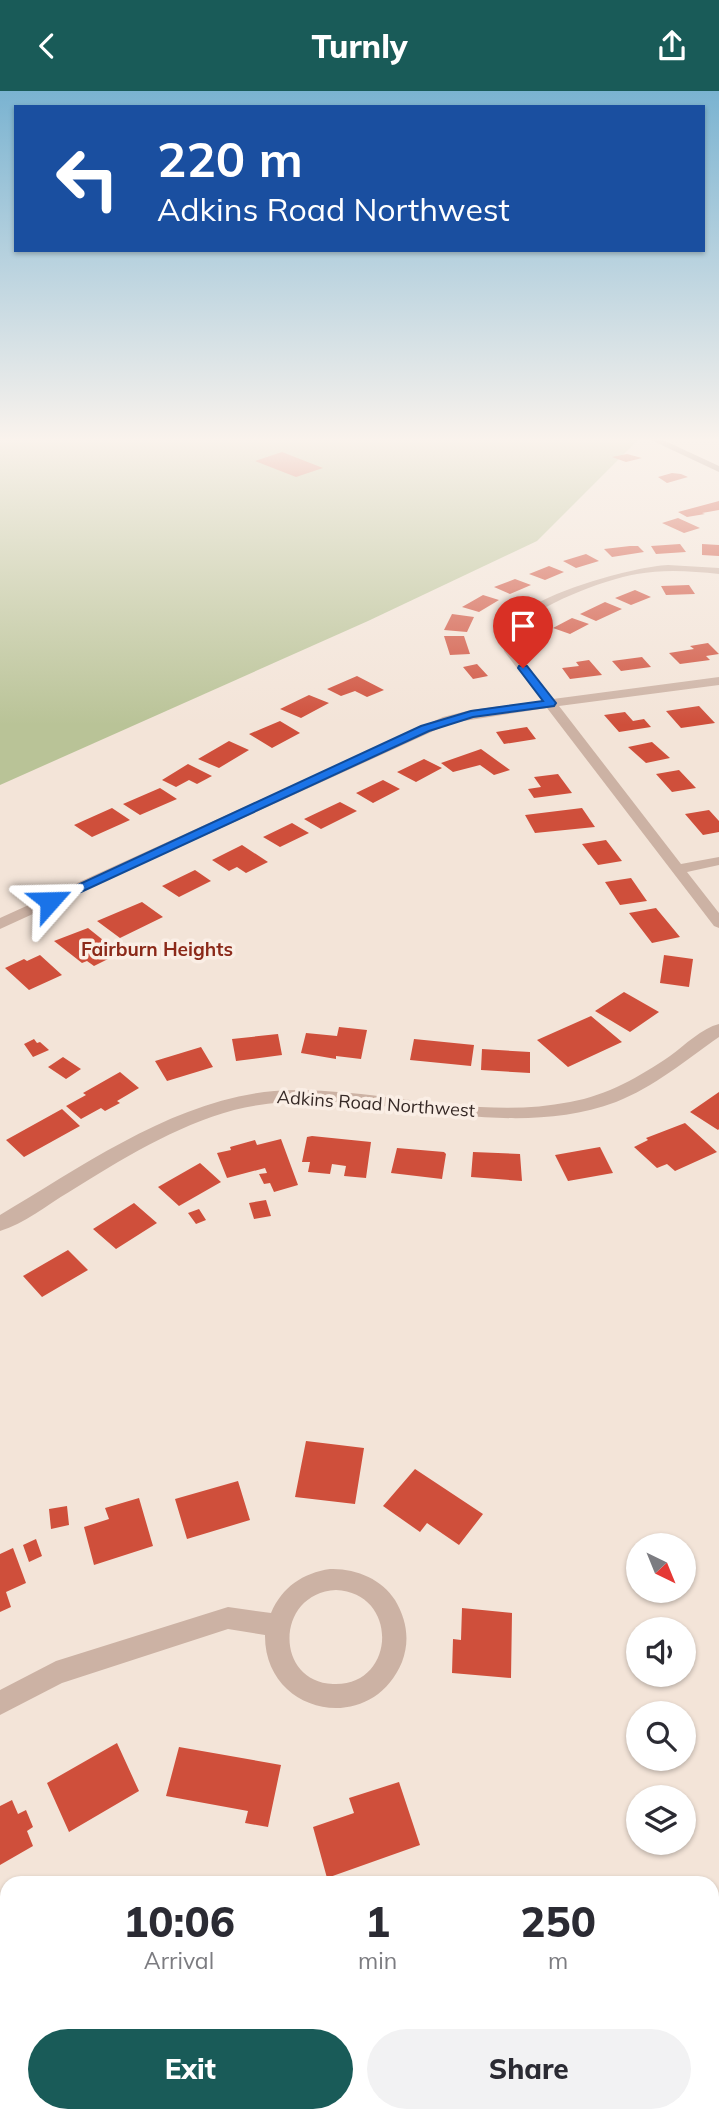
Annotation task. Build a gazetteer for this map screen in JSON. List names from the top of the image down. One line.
{"streets":{"street":["Adkins Road Northwest"]},"districts":["Fairburn Heights"],"north":"bottom right","page":{"header":"Turnly","turn":["220 m","Adkins Road Northwest"],"eta":["10:06","Arrival","1","min","250","m"],"buttons":["Exit","Share"]}}
